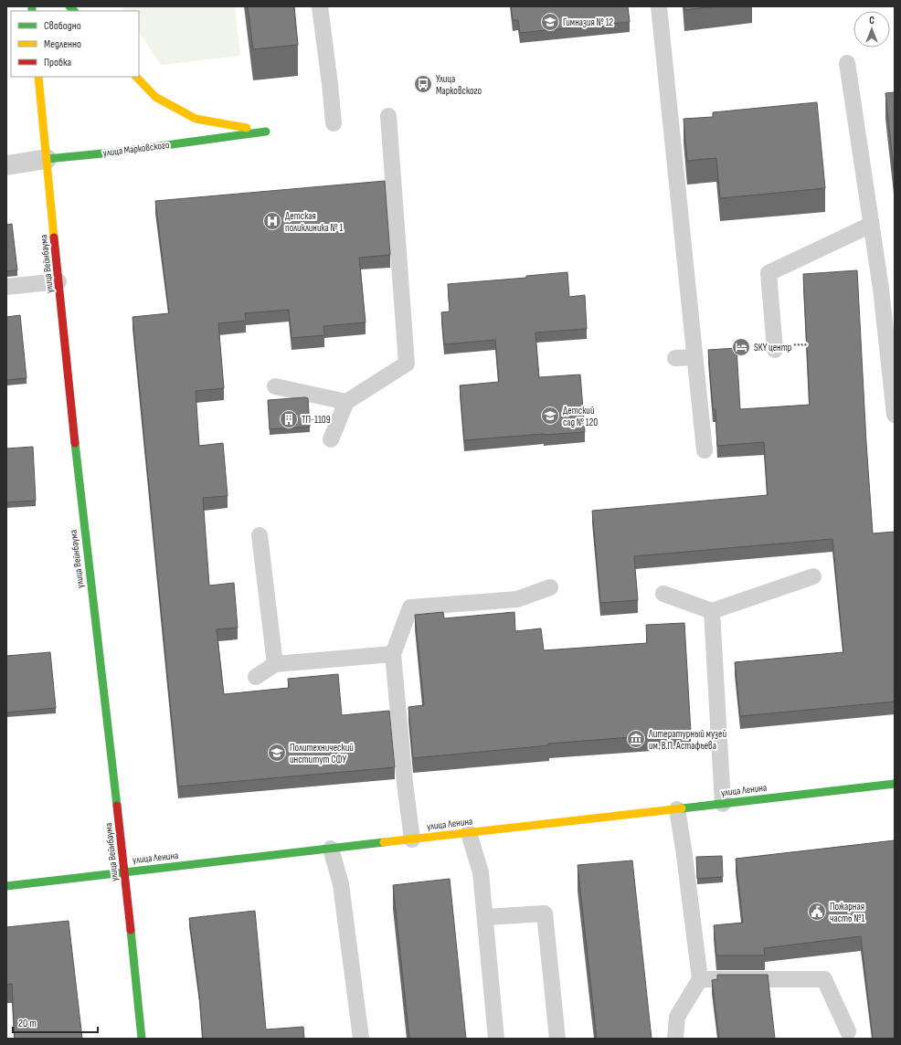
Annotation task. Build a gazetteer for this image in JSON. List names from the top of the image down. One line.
{"streets":{"main road":["улица Марковского","улица Вейнбаума","улица Ленина"]},"crossings":[["улица Марковского","улица Вейнбаума"],["улица Вейнбаума","улица Ленина"]],"places":{"school or university":["Гимназия № 12","Детский сад № 120","Политехнический институт СФУ"],"bus stop":["Улица Марковского"],"hospital":["Детская поликлиника № 1"],"hotel":["SKY центр ****"],"building":["ТП-1109"],"museum":["Литературный музей им. В.П. Астафьева"],"public building":["Пожарная часть №1"]},"legend":["Свободно","Медленно","Пробка"],"scale_bar":"20 m","north":"top"}
